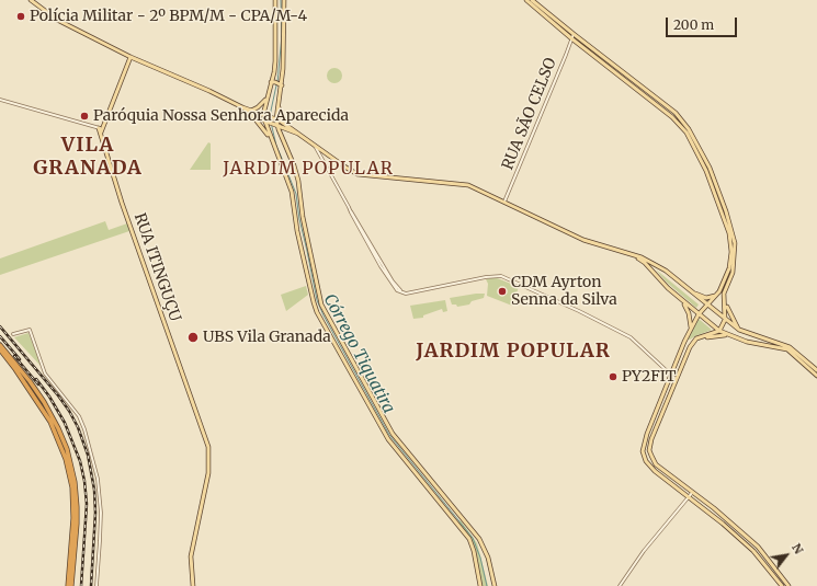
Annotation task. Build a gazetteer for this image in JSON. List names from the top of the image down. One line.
{"streets":{"main road":["RUA ITINGUÇU"],"street":["RUA SÃO CELSO"]},"districts":["VILA GRANADA","JARDIM POPULAR","JARDIM POPULAR"],"water":["Córrego Tiquatira"],"places":["Polícia Militar - 2º BPM/M - CPA/M-4","Paróquia Nossa Senhora Aparecida","CDM Ayrton Senna da Silva","UBS Vila Granada","PY2FIT"],"scale_bar":"200 m","north":"top right"}
